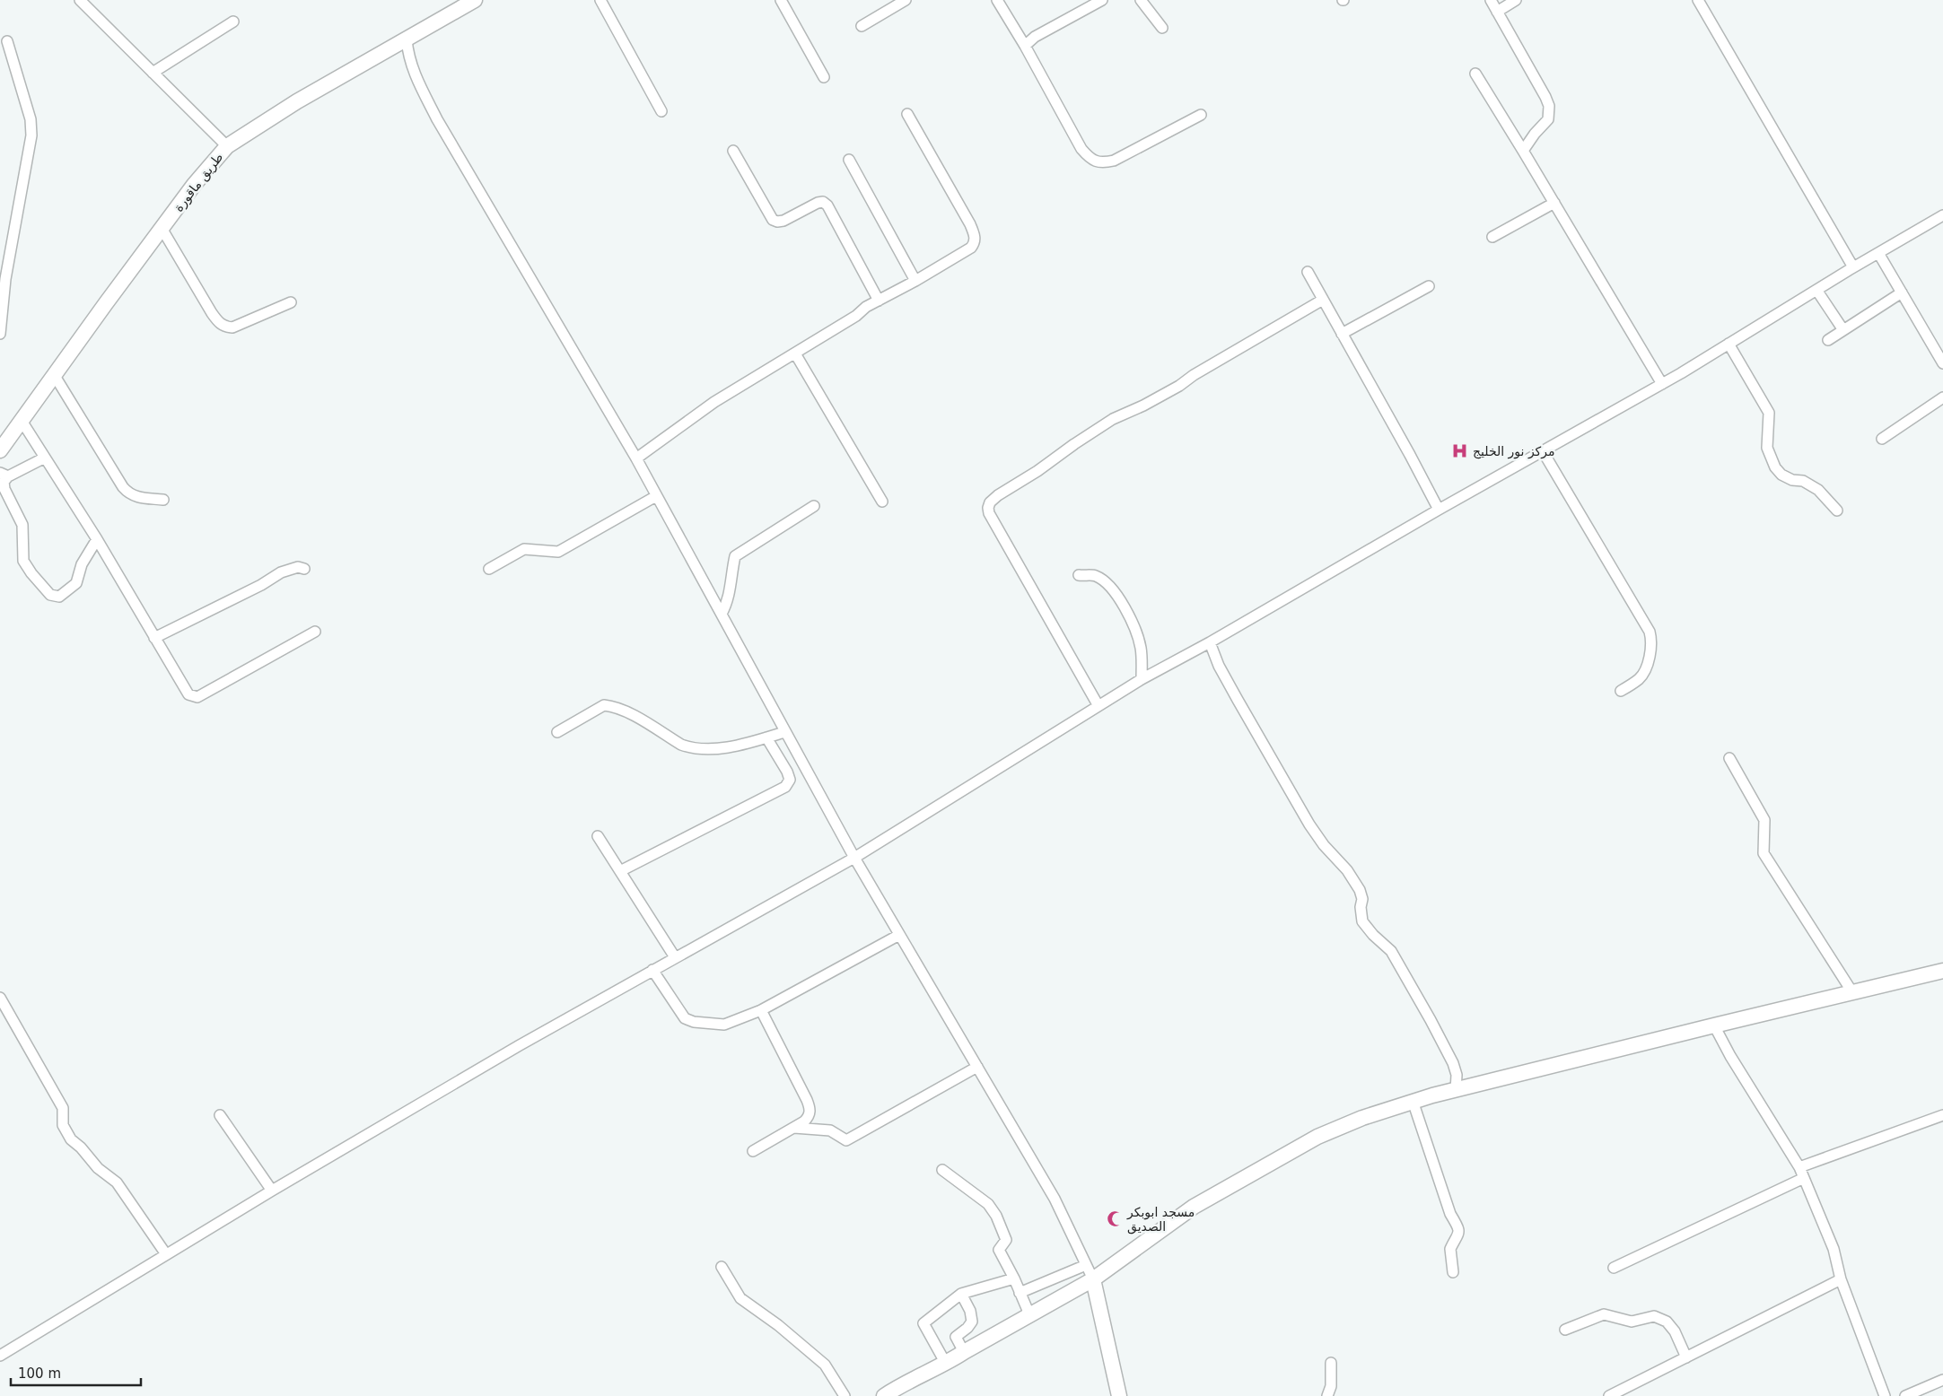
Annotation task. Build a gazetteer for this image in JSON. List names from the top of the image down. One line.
{"streets":{"street":["طريق ماقورة"]},"places":{"hospital":["مركز نور الخليج"],"mosque":["مسجد ابوبكر الصديق"]},"scale_bar":"100 m"}
